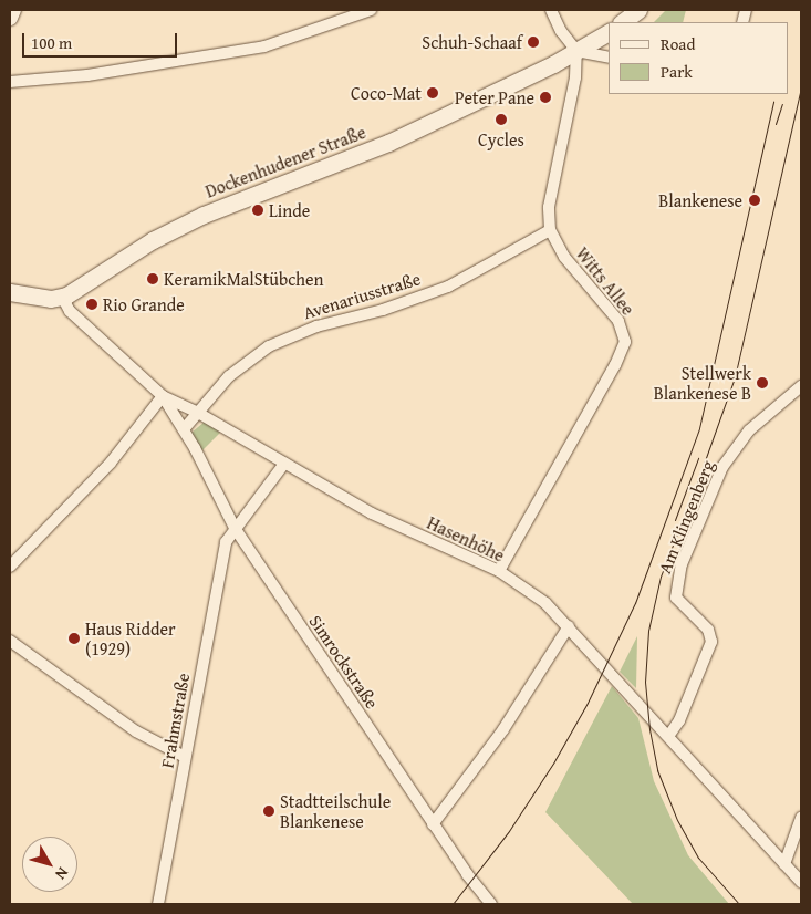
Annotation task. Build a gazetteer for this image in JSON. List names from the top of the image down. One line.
{"streets":{"main road":["Dockenhudener Straße"],"street":["Witts Allee","Avenariusstraße","Am Klingenberg","Hasenhöhe","Simrockstraße","Frahmstraße"]},"crossings":[["Dockenhudener Straße","Witts Allee"],["Dockenhudener Straße","Hasenhöhe"],["Witts Allee","Avenariusstraße"],["Witts Allee","Hasenhöhe"],["Avenariusstraße","Hasenhöhe"],["Am Klingenberg","Hasenhöhe"],["Hasenhöhe","Simrockstraße"],["Hasenhöhe","Frahmstraße"],["Simrockstraße","Frahmstraße"]],"places":["Schuh-Schaaf","Coco-Mat","Peter Pane","Cycles","Blankenese","Linde","KeramikMalStübchen","Rio Grande","Stellwerk Blankenese B","Haus Ridder (1929)","Stadtteilschule Blankenese"],"legend":["Road","Park"],"scale_bar":"100 m","north":"bottom right"}
